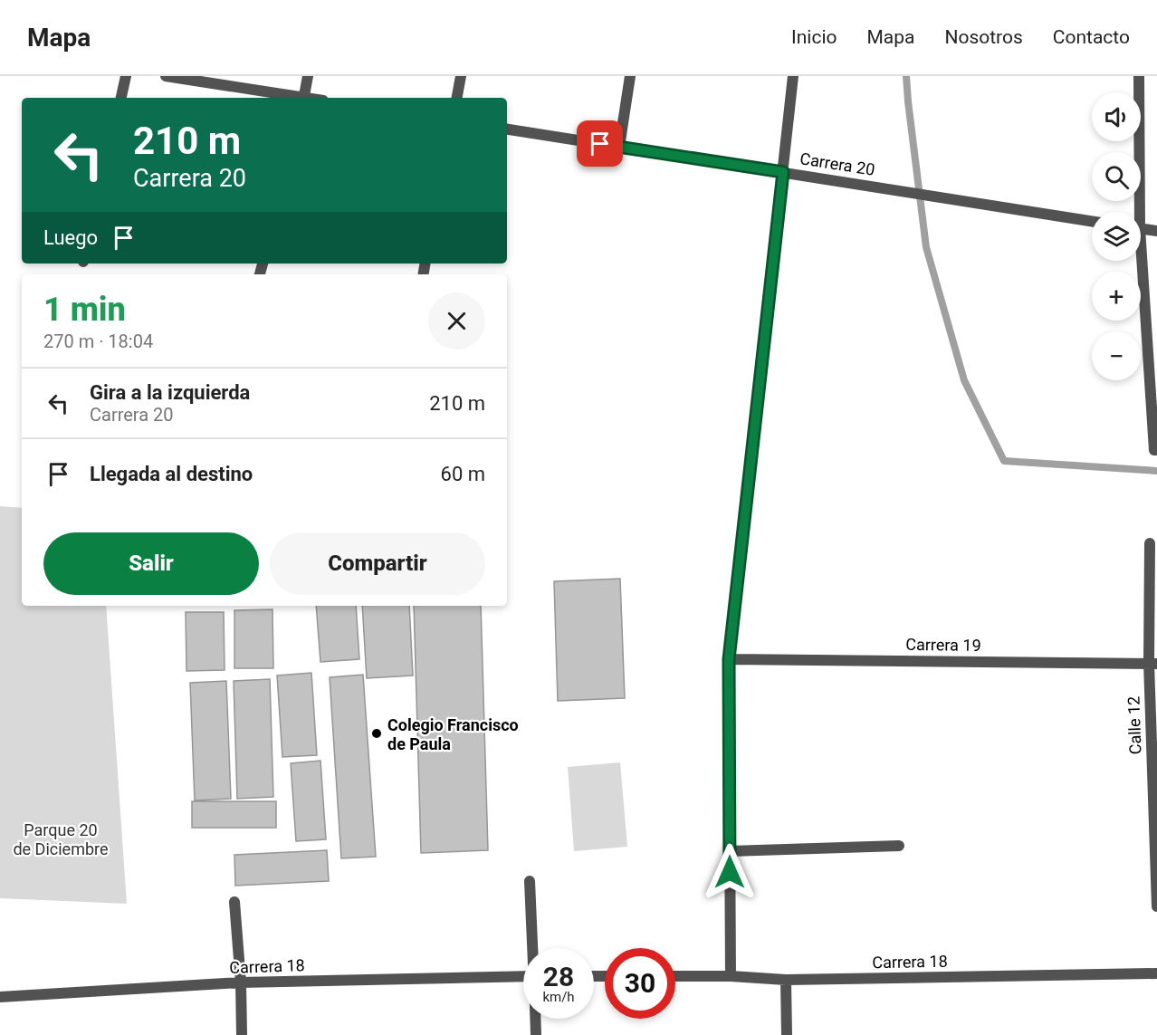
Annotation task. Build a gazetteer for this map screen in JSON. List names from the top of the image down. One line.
{"streets":{"street":["Carrera 20","Carrera 19","Calle 12","Carrera 18"]},"crossings":[["Carrera 19","Calle 12"]],"parks":["Parque 20 de Diciembre"],"places":["Colegio Francisco de Paula"],"page":{"header":"Mapa","nav":["Inicio","Mapa","Nosotros","Contacto"],"map_buttons":["+","−"],"turn":["210 m","Carrera 20"],"then":"Luego","heading":["1 min","270 m · 18:04"],"list":[{"name":"Gira a la izquierda","note":"Carrera 20","value":"210 m"},{"name":"Llegada al destino","value":"60 m"}],"buttons":["Salir","Compartir"],"speed":"28 km/h","limit":"30"}}
